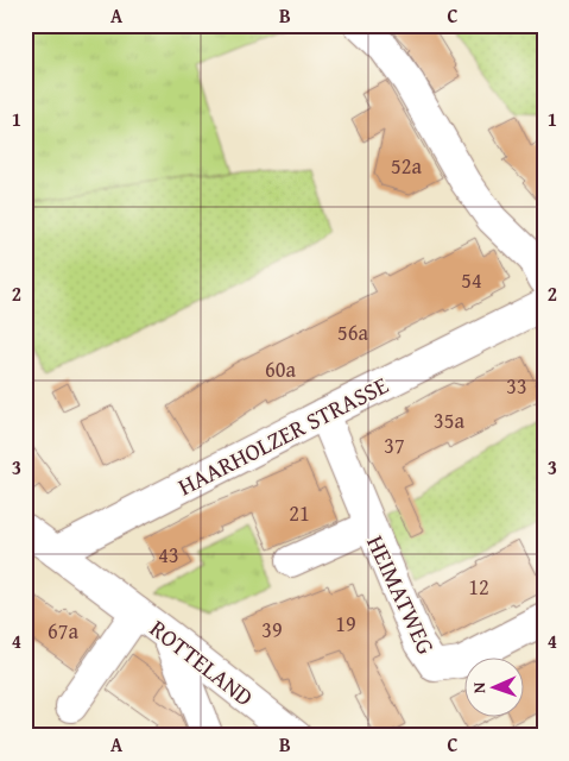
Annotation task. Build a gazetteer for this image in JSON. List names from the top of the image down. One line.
{"streets":{"street":["HAARHOLZER STRASSE","HEIMATWEG","ROTTELAND"]},"crossings":[["HAARHOLZER STRASSE","HEIMATWEG"],["HAARHOLZER STRASSE","ROTTELAND"]],"house_numbers":["52a","54","56a","60a","33","35a","37","21","43","12","19","39","67a"],"north":"left","grid":{"columns":["A","B","C"],"rows":["1","2","3","4"]}}
